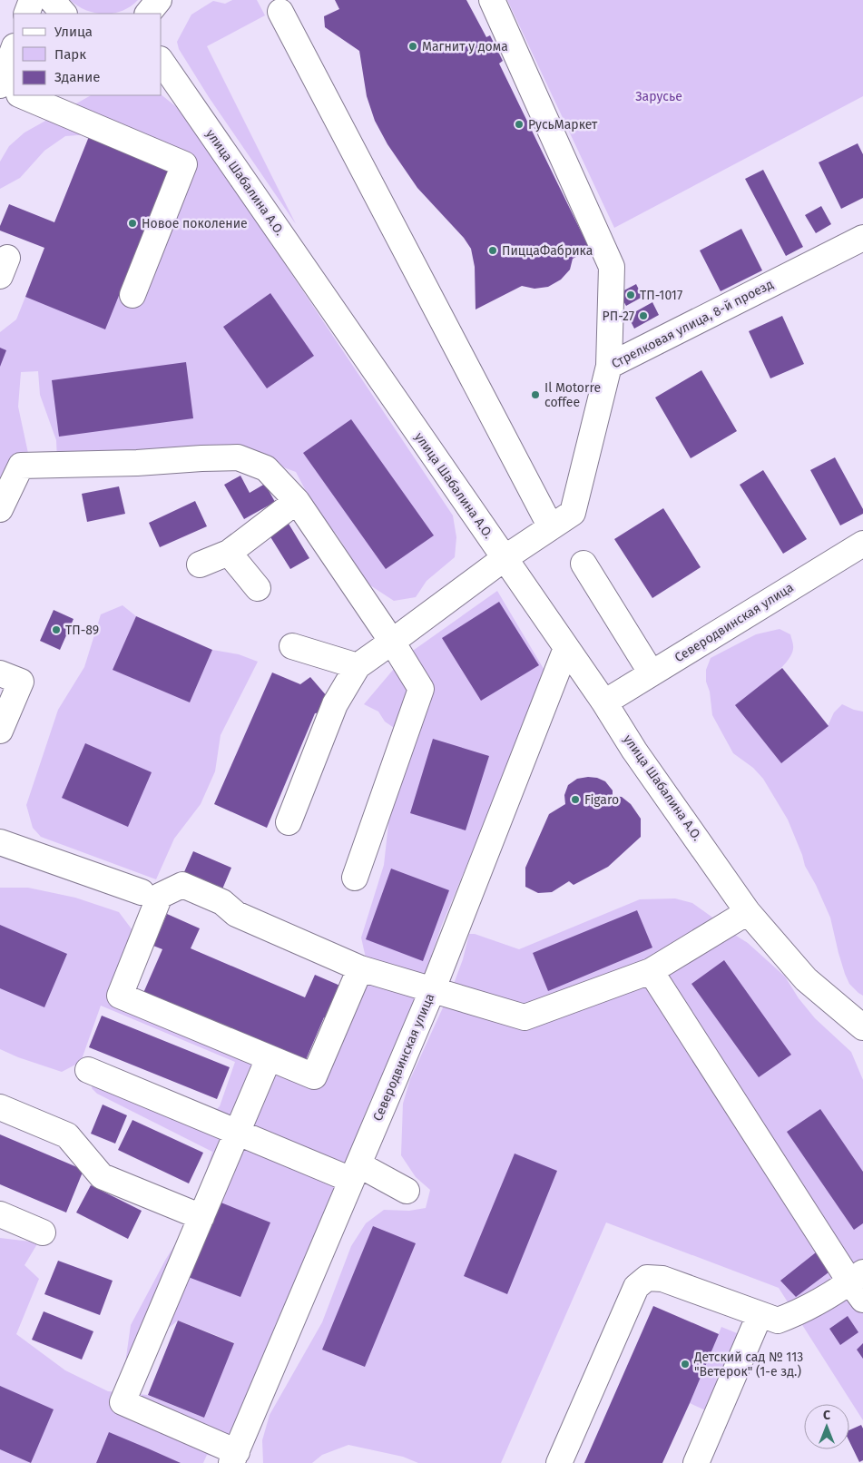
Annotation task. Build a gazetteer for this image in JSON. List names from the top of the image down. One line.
{"streets":{"street":["улица Шабалина А.О.","Стрелковая улица, 8-й проезд","Северодвинская улица"]},"crossings":[["улица Шабалина А.О.","Стрелковая улица, 8-й проезд"],["улица Шабалина А.О.","Северодвинская улица"]],"parks":["Зарусье"],"places":["Магнит у дома","РусьМаркет","Новое поколение","ПиццаФабрика","ТП-1017","РП-27","Il Motorre coffee","ТП-89","Figaro","Детский сад № 113 \"Ветерок\" (1-е зд.)"],"legend":["Улица","Парк","Здание"],"north":"top"}
